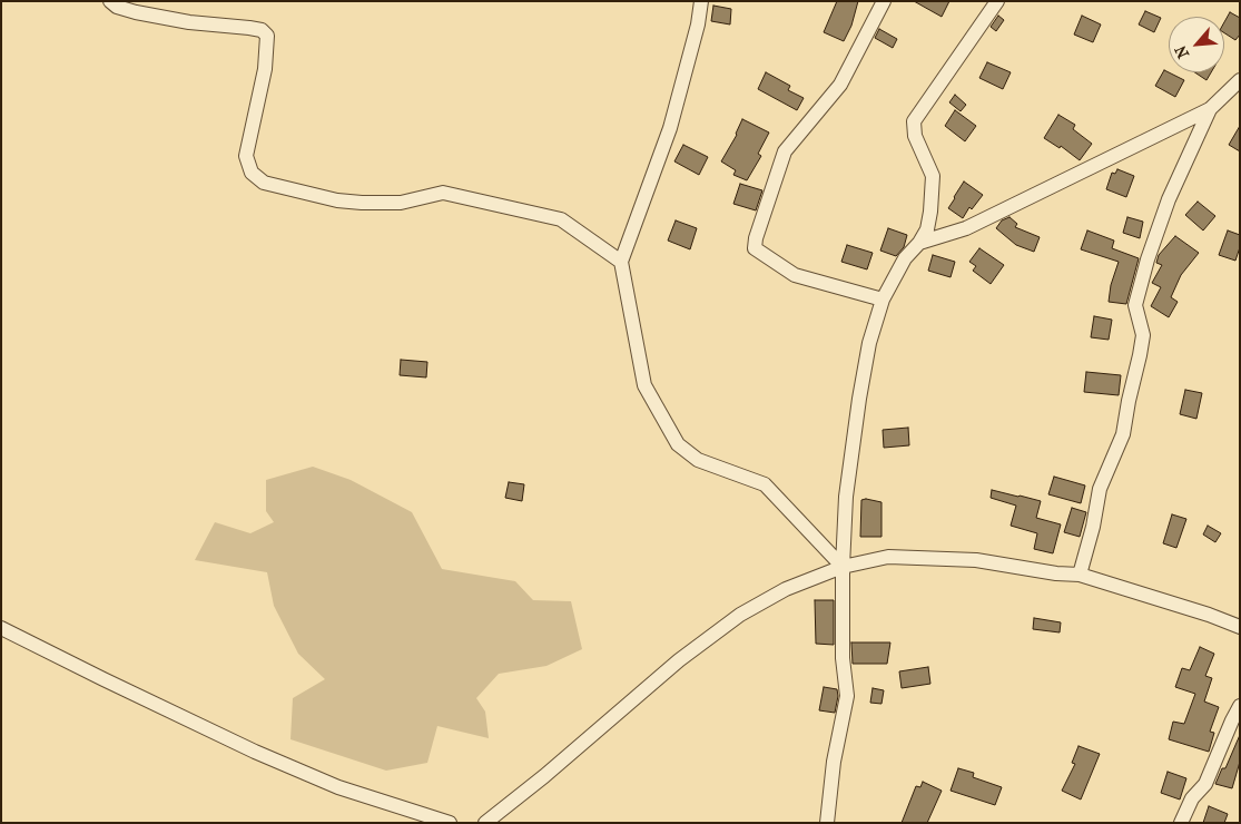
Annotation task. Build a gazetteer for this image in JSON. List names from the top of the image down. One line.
{"north":"bottom left"}
